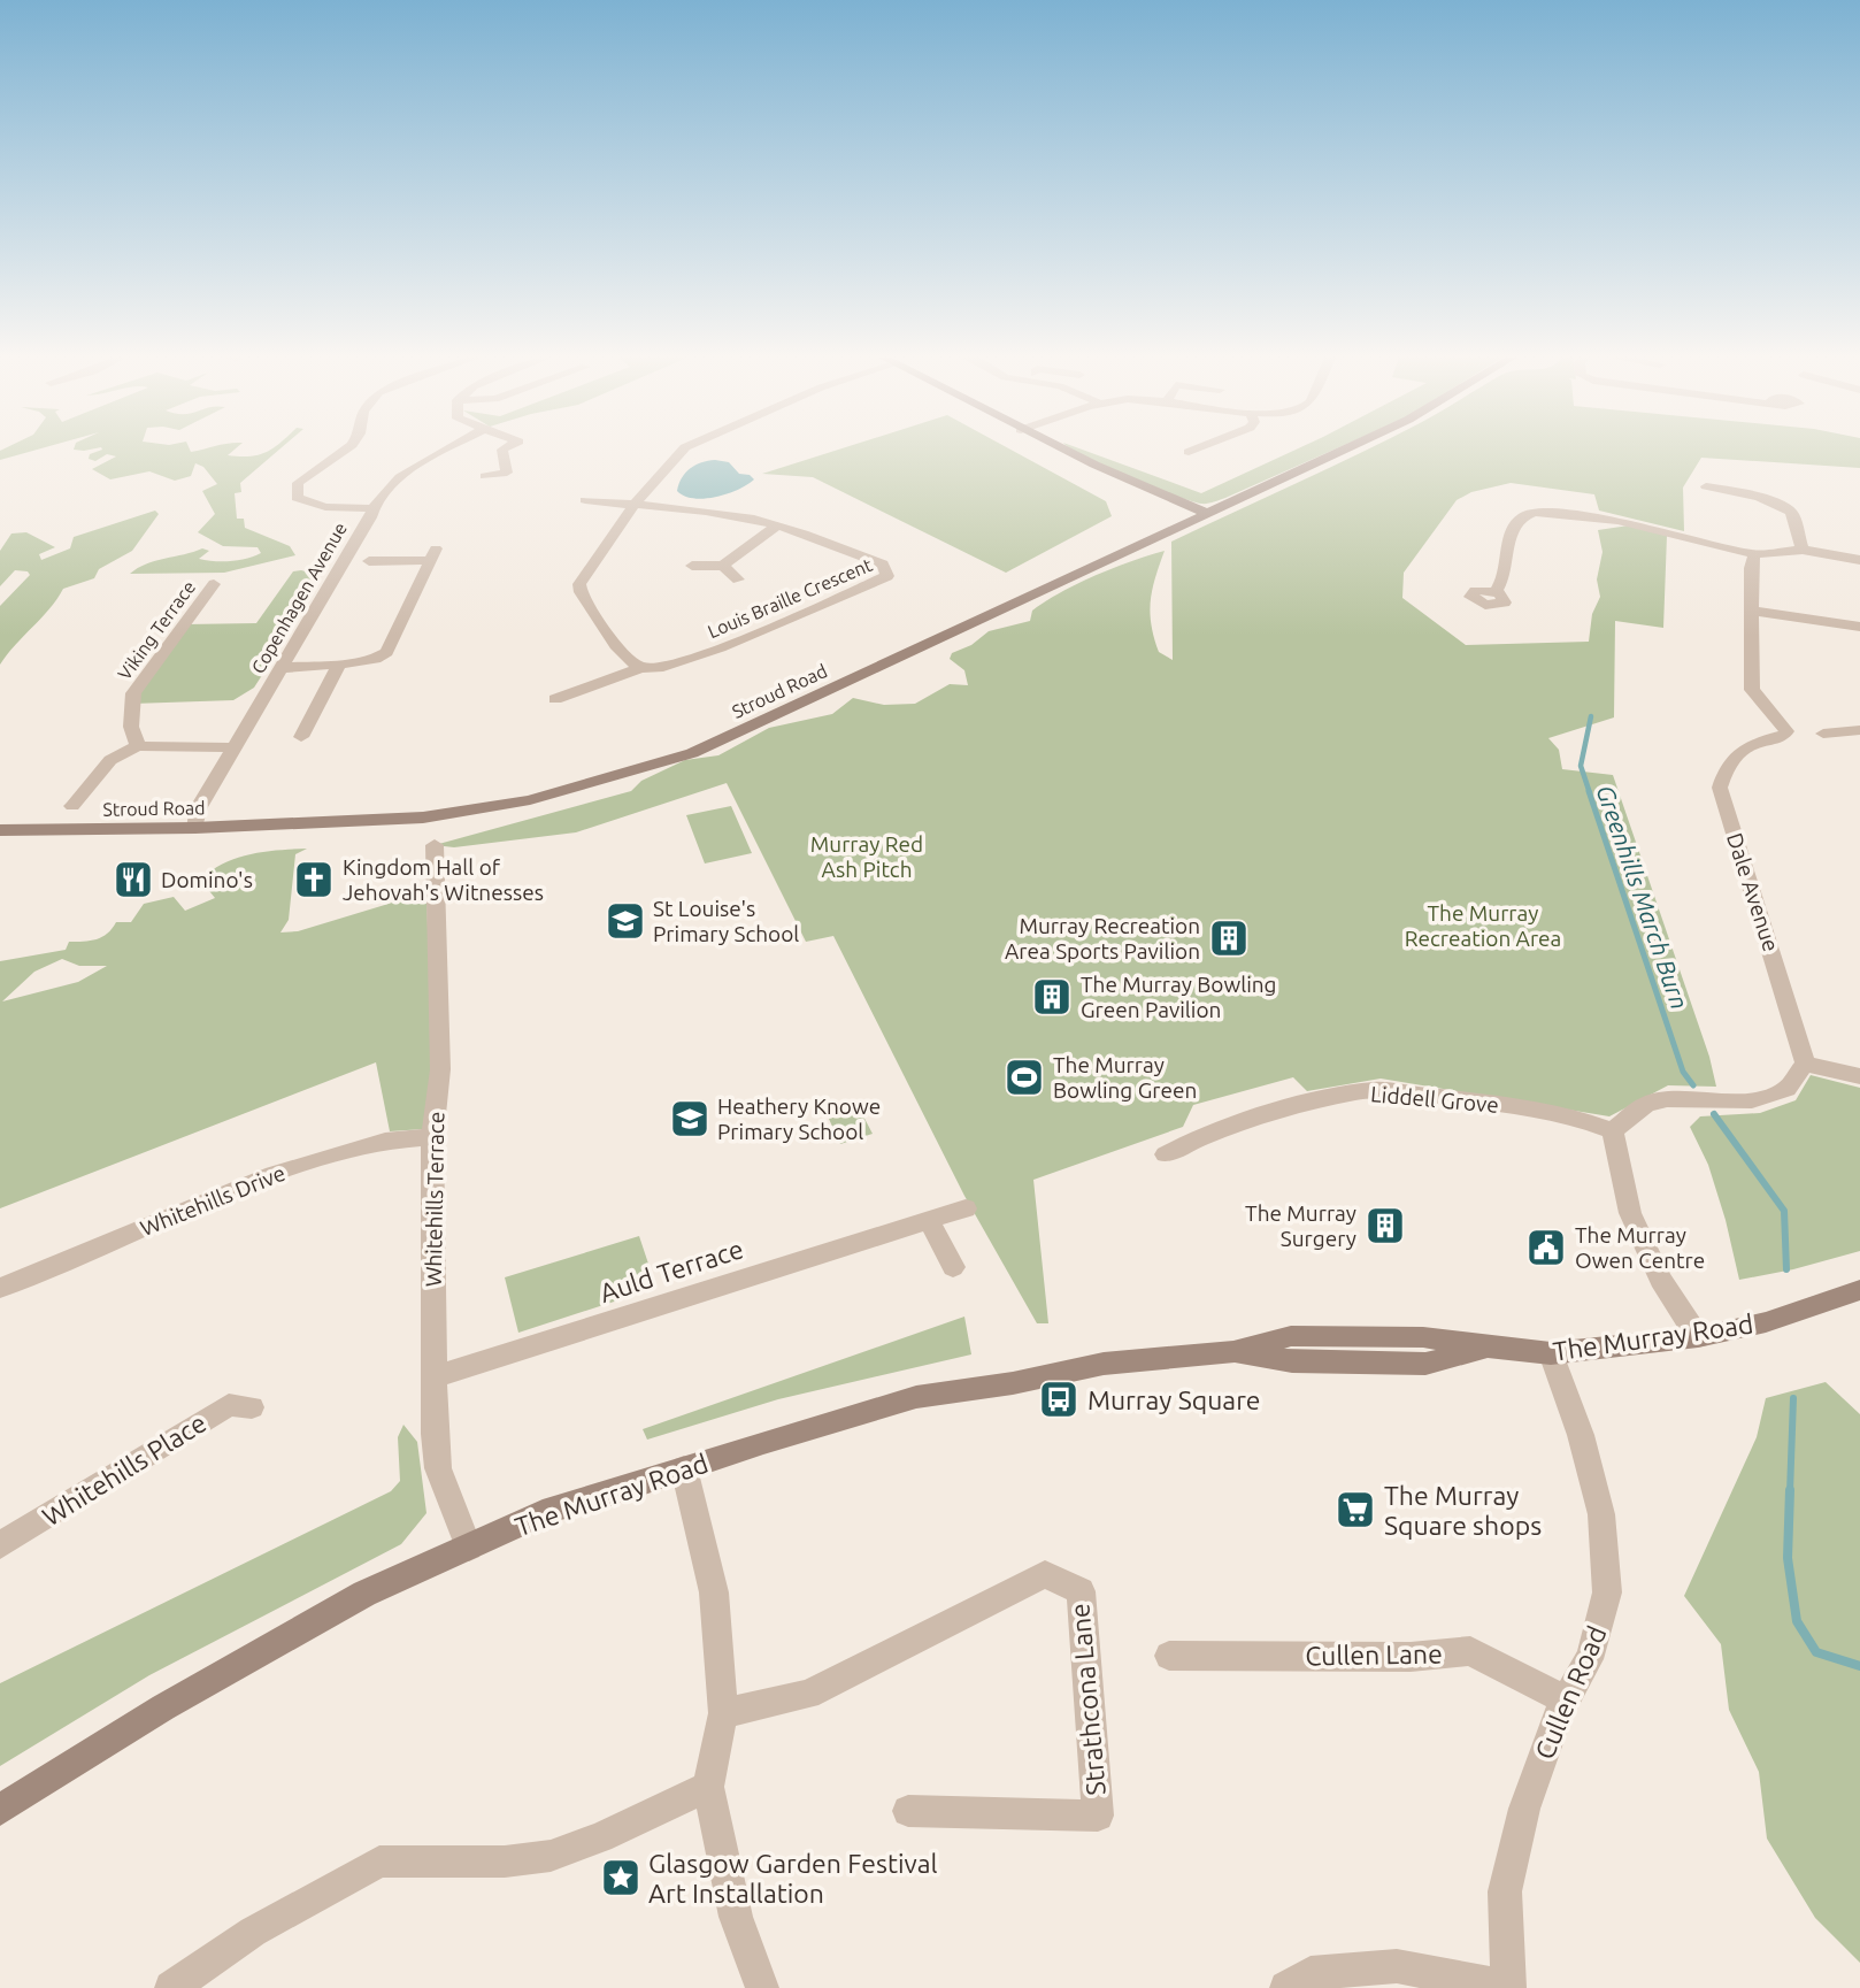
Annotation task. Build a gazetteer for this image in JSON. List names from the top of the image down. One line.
{"streets":{"street":["Copenhagen Avenue","Louis Braille Crescent","Viking Terrace","Stroud Road","Dale Avenue","Liddell Grove","Whitehills Terrace","Whitehills Drive","Auld Terrace","The Murray Road","Whitehills Place","Cullen Lane","Cullen Road","Strathcona Lane"]},"crossings":[["Copenhagen Avenue","Stroud Road"],["Whitehills Terrace","Whitehills Drive"],["Whitehills Terrace","Auld Terrace"],["Whitehills Terrace","The Murray Road"],["The Murray Road","Cullen Road"],["Cullen Lane","Cullen Road"]],"water":["Greenhills March Burn"],"parks":["Murray Red Ash Pitch","The Murray Recreation Area"],"places":{"restaurant":["Domino's"],"church":["Kingdom Hall of Jehovah's Witnesses"],"school or university":["St Louise's Primary School","Heathery Knowe Primary School"],"building":["Murray Recreation Area Sports Pavilion","The Murray Bowling Green Pavilion","The Murray Surgery"],"sports":["The Murray Bowling Green"],"public building":["The Murray Owen Centre"],"bus stop":["Murray Square"],"supermarket":["The Murray Square shops"],"place":["Glasgow Garden Festival Art Installation"]}}
